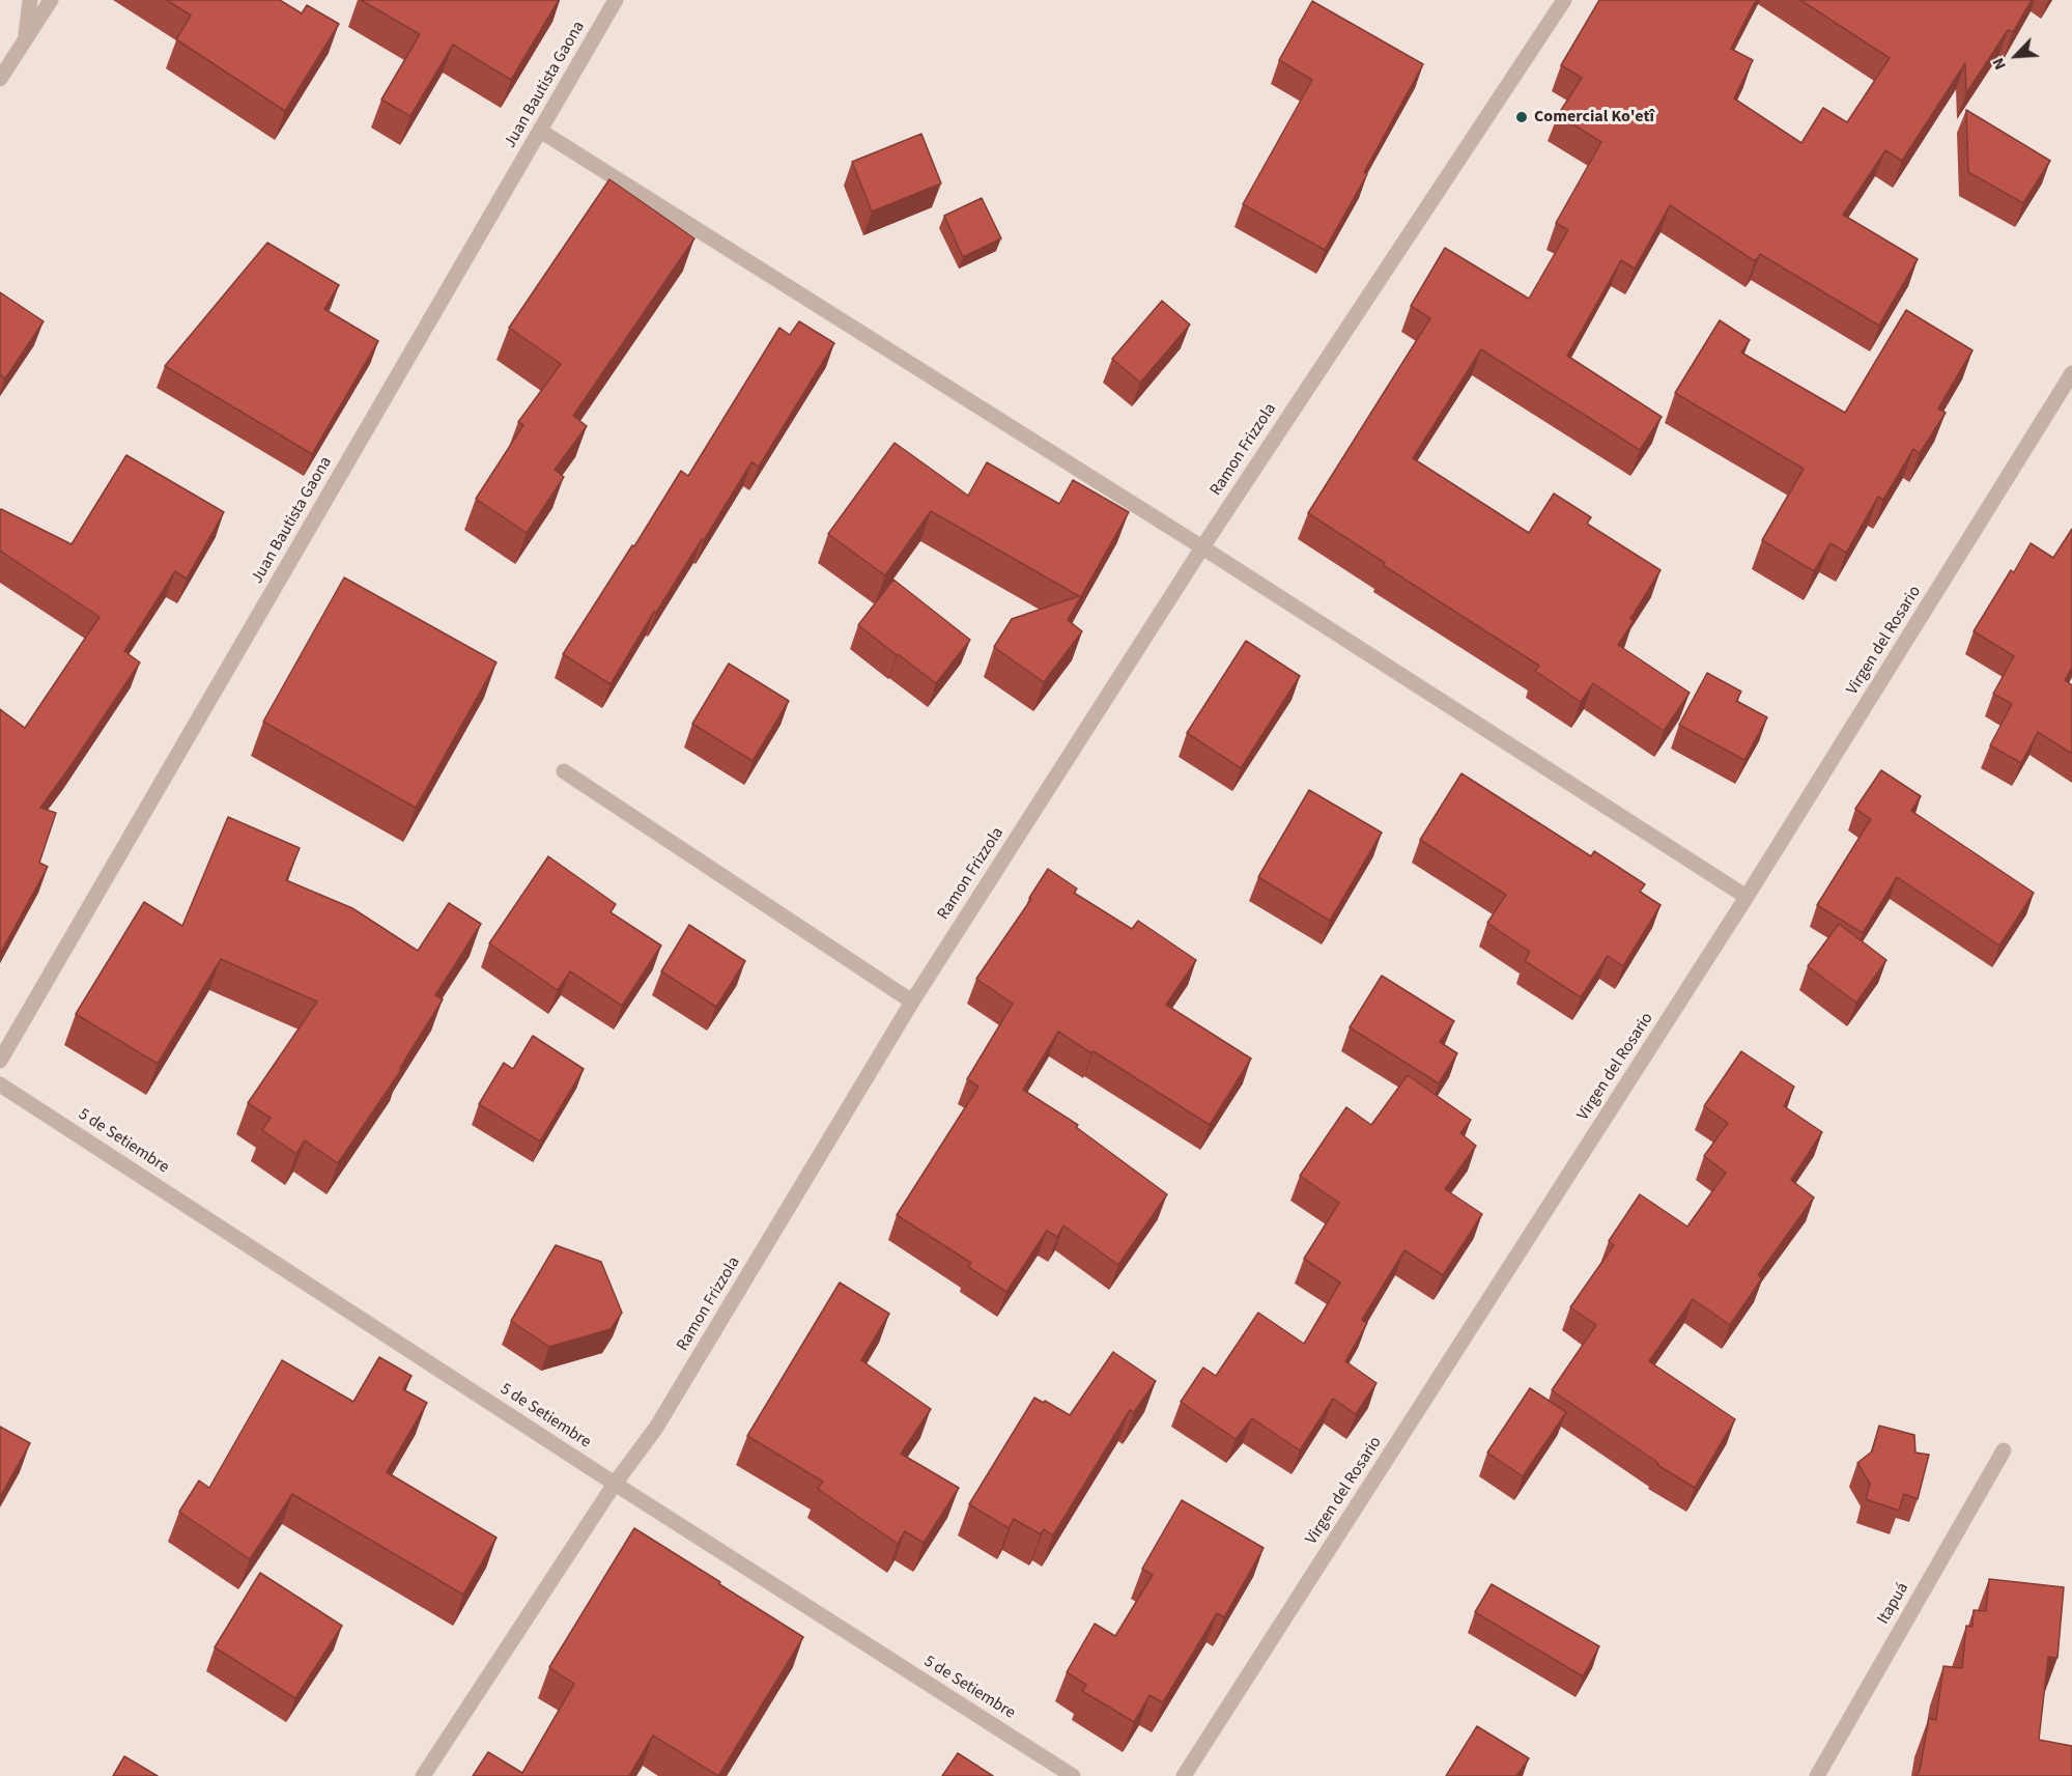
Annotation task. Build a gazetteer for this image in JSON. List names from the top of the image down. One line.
{"streets":{"street":["Juan Bautista Gaona","Ramon Frizzola","Virgen del Rosario","5 de Setiembre","Itapuá"]},"crossings":[["Ramon Frizzola","5 de Setiembre"]],"places":["Comercial Ko'etî"],"north":"bottom left"}
